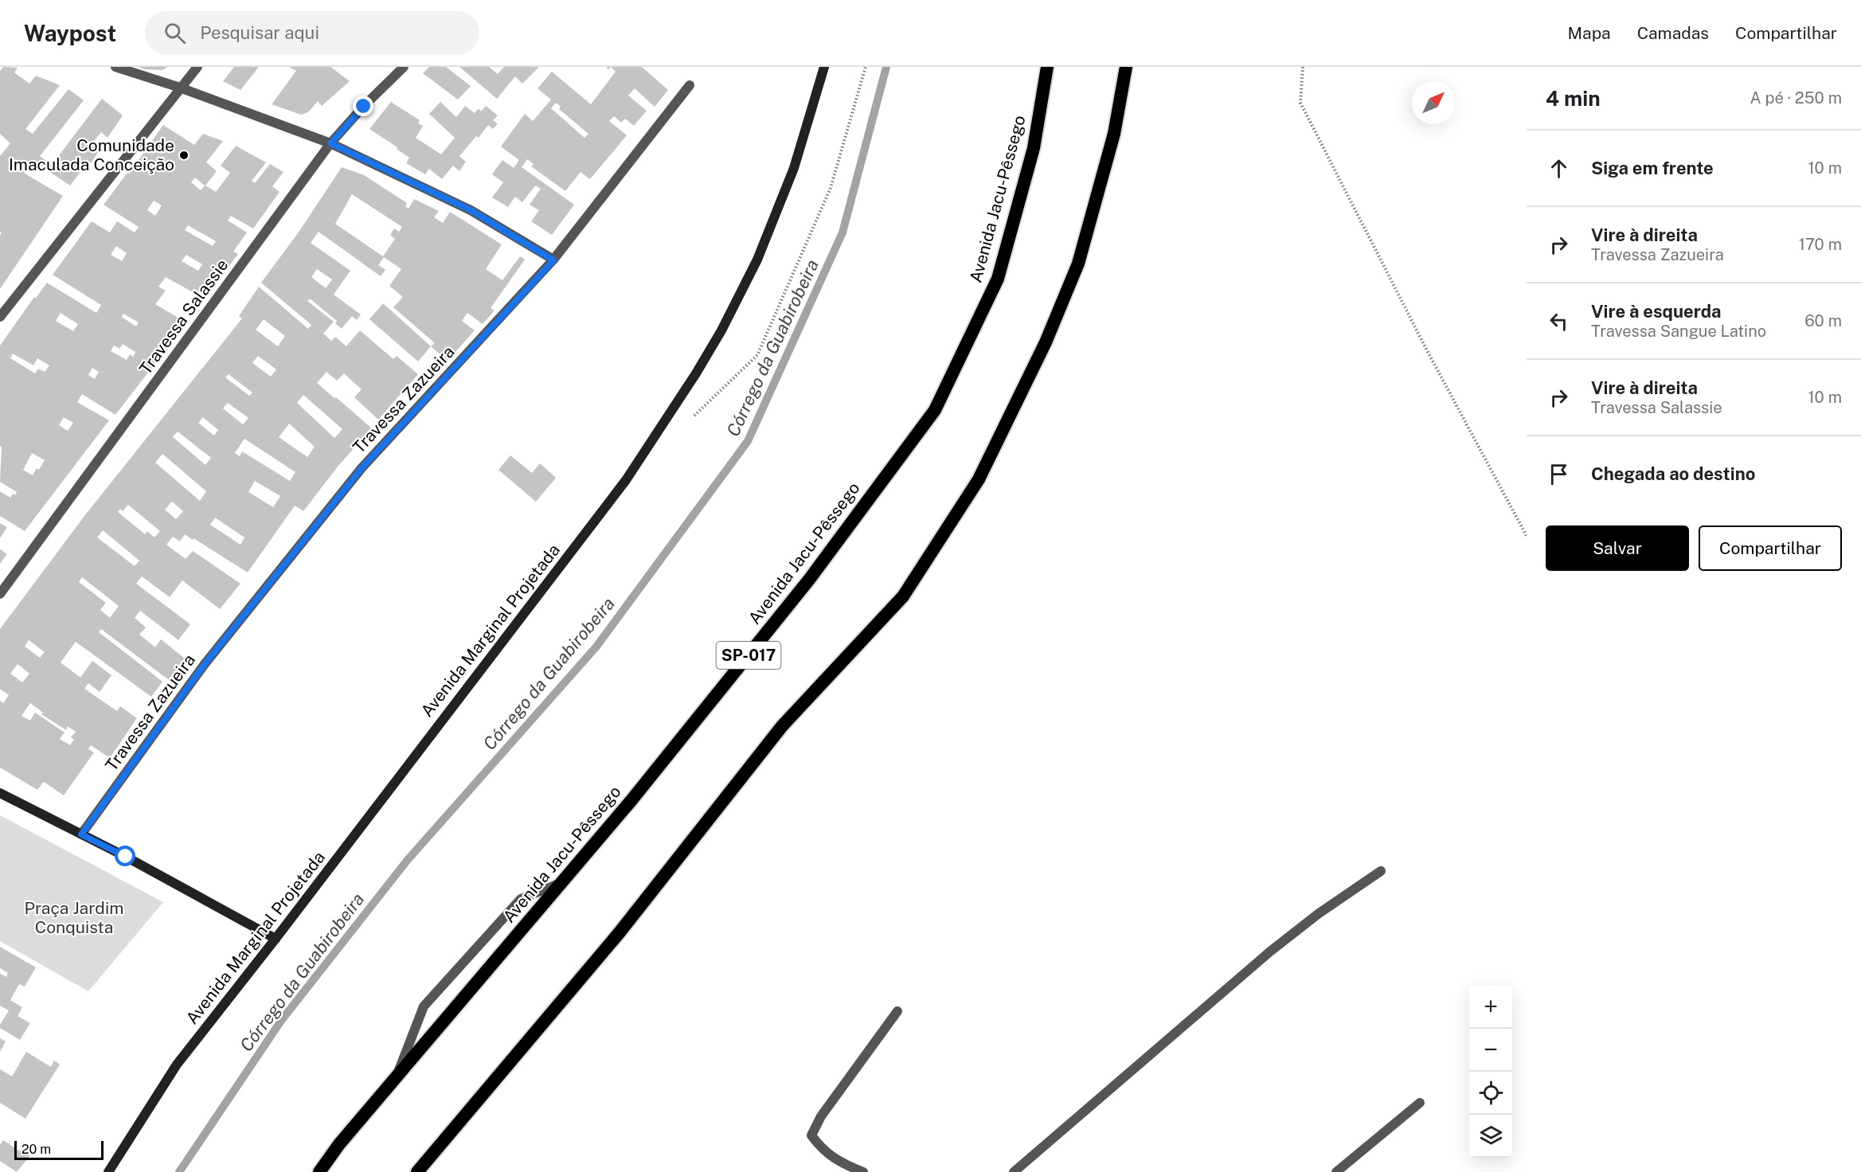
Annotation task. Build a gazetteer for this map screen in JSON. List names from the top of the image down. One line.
{"streets":{"highway":["Avenida Jacu-Pêssego","SP-017"],"main road":["Avenida Marginal Projetada"],"street":["Travessa Salassie","Travessa Zazueira"]},"water":["Córrego da Guabirobeira"],"parks":["Praça Jardim Conquista"],"places":["Comunidade Imaculada Conceição"],"scale_bar":"20 m","north":"top right","page":{"header":"Waypost","search":"Pesquisar aqui","nav":["Mapa","Camadas","Compartilhar"],"heading":["4 min","A pé · 250 m"],"list":[["Siga em frente","10 m"],["Vire à direita","Travessa Zazueira","170 m"],["Vire à esquerda","Travessa Sangue Latino","60 m"],["Vire à direita","Travessa Salassie","10 m"],"Chegada ao destino"],"buttons":["Salvar","Compartilhar"],"map_buttons":["+","−"],"scale":"20 m"}}
